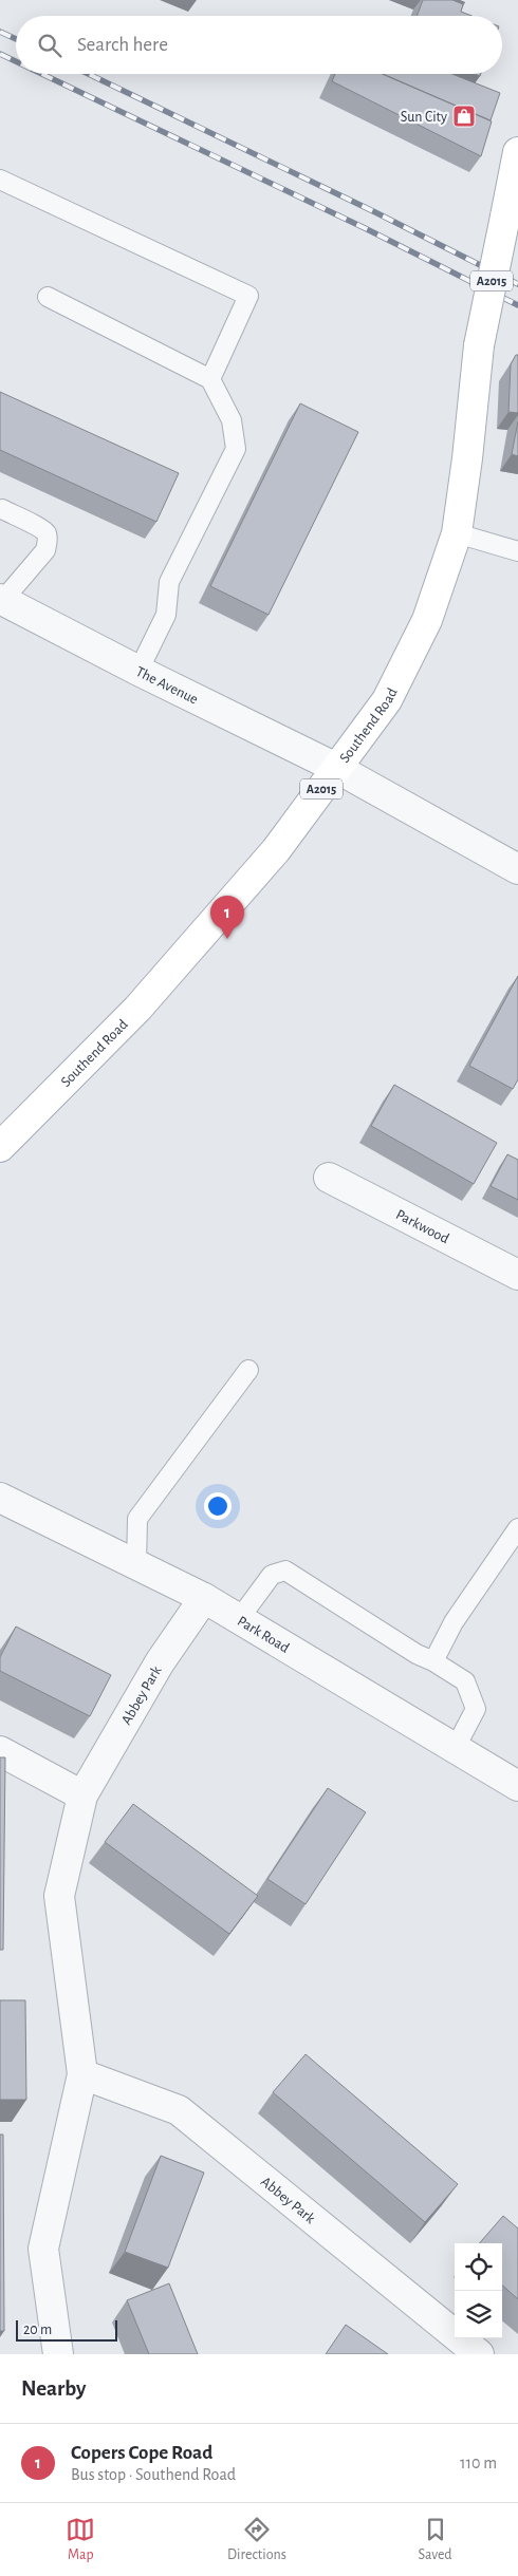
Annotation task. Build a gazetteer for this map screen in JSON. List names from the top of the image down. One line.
{"streets":{"main road":["A2015","Southend Road"],"street":["The Avenue","Parkwood","Park Road","Abbey Park"]},"crossings":[["The Avenue","Southend Road"],["Park Road","Abbey Park"]],"places":{"shop":["Sun City"]},"scale_bar":"20 m","page":{"search":"Search here","pins":"1","scale":"20 m","heading":"Nearby","list":[{"mark":"1","name":"Copers Cope Road","note":"Bus stop · Southend Road","value":"110 m"}],"nav":["Map","Directions","Saved"]}}
